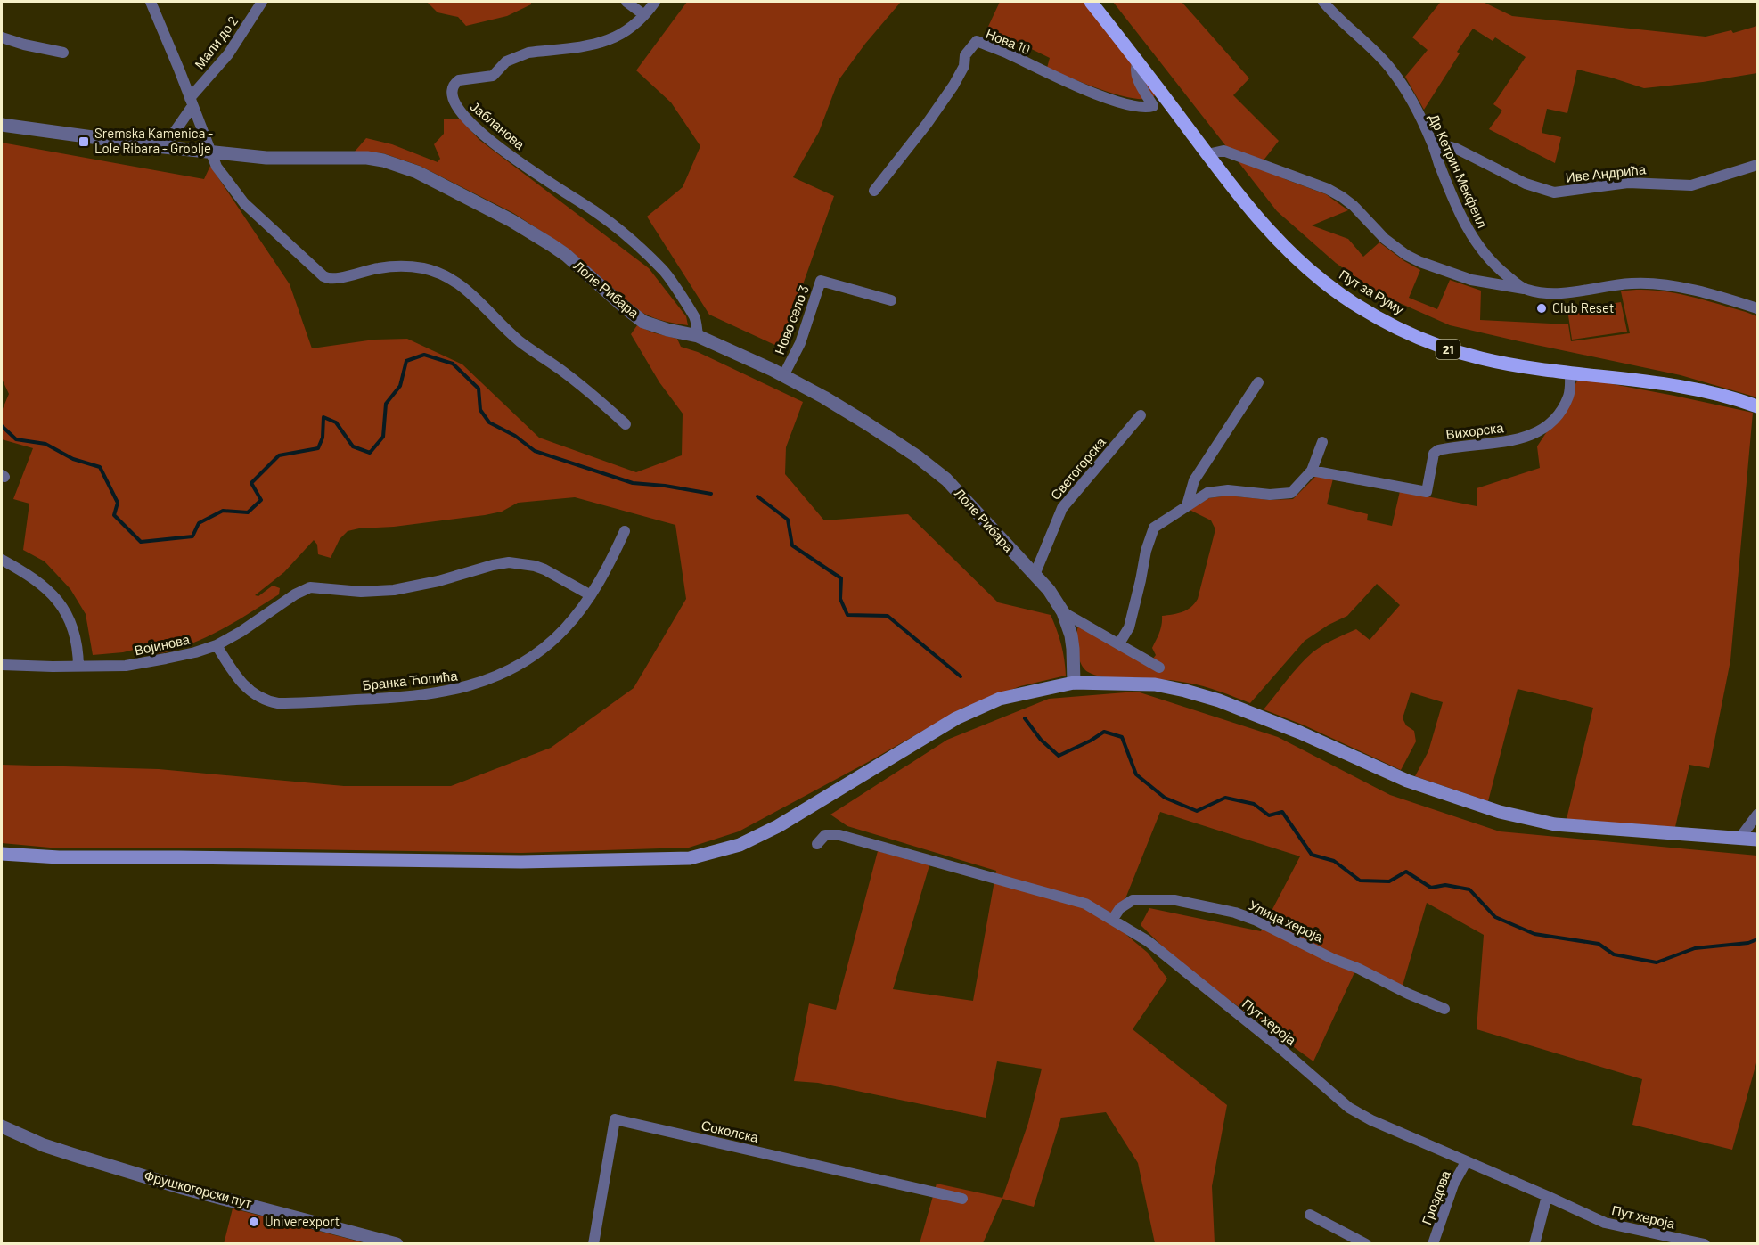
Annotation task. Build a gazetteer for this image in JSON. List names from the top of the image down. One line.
{"streets":{"main road":["Пут за Руму","21"],"street":["Нова 10","Мали до 2","Јабланова","Др Кетрин Мекфеил","Иве Андрића","Лоле Рибара","Ново село 3","Вихорска","Светогорска","Војинова","Бранка Ћопића","Улица хероја","Пут хероја","Соколска","Фрушкогорски пут","Гроздова"]},"crossings":[["Нова 10","Пут за Руму"],["Мали до 2","Лоле Рибара"],["Јабланова","Лоле Рибара"],["Др Кетрин Мекфеил","Иве Андрића"],["Лоле Рибара","Ново село 3"],["Лоле Рибара","Светогорска"],["Пут за Руму","Вихорска"],["Војинова","Бранка Ћопића"],["Улица хероја","Пут хероја"],["Пут хероја","Гроздова"]],"places":{"transit":["Sremska Kamenica - Lole Ribara - Groblje"],"other":["Club Reset","Univerexport"]}}
